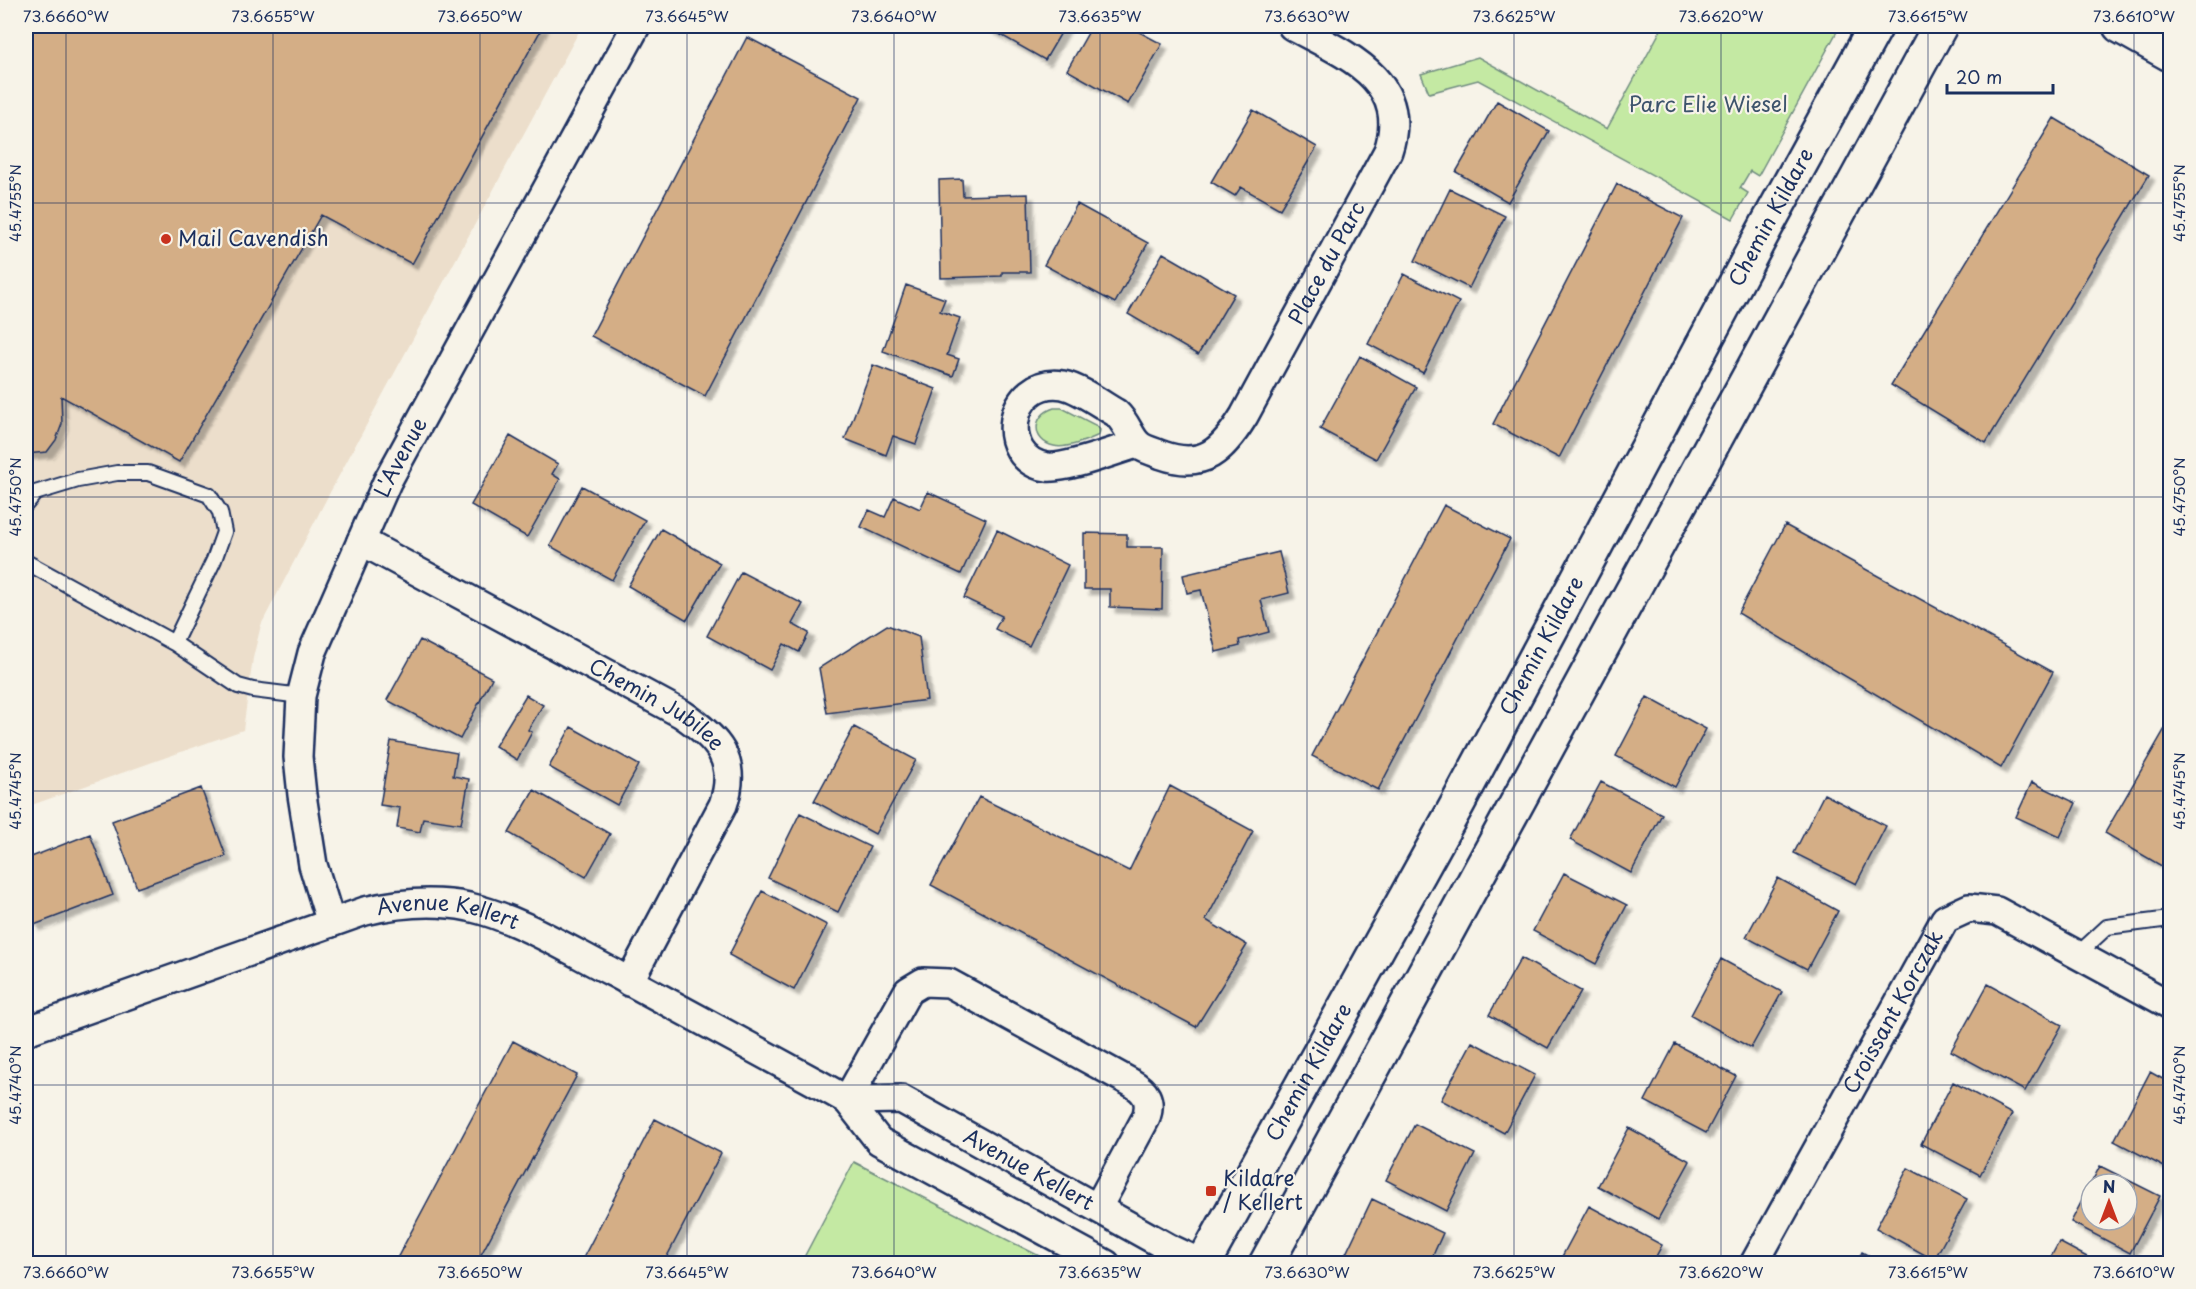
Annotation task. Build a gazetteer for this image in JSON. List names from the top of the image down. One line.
{"streets":{"street":["Chemin Kildare","Place du Parc","L'Avenue","Chemin Jubilee","Avenue Kellert","Croissant Korczak"]},"crossings":[["Chemin Kildare","Avenue Kellert"],["L'Avenue","Chemin Jubilee"],["L'Avenue","Avenue Kellert"],["Chemin Jubilee","Avenue Kellert"]],"parks":["Parc Elie Wiesel"],"places":{"other":["Mail Cavendish"],"transit":["Kildare / Kellert"]},"scale_bar":"20 m","north":"top","coordinates":["73.6660°W","73.6655°W","73.6650°W","73.6645°W","73.6640°W","73.6635°W","73.6630°W","73.6625°W","73.6620°W","73.6615°W","73.6610°W","45.4755°N","45.4750°N","45.4745°N","45.4740°N"]}
